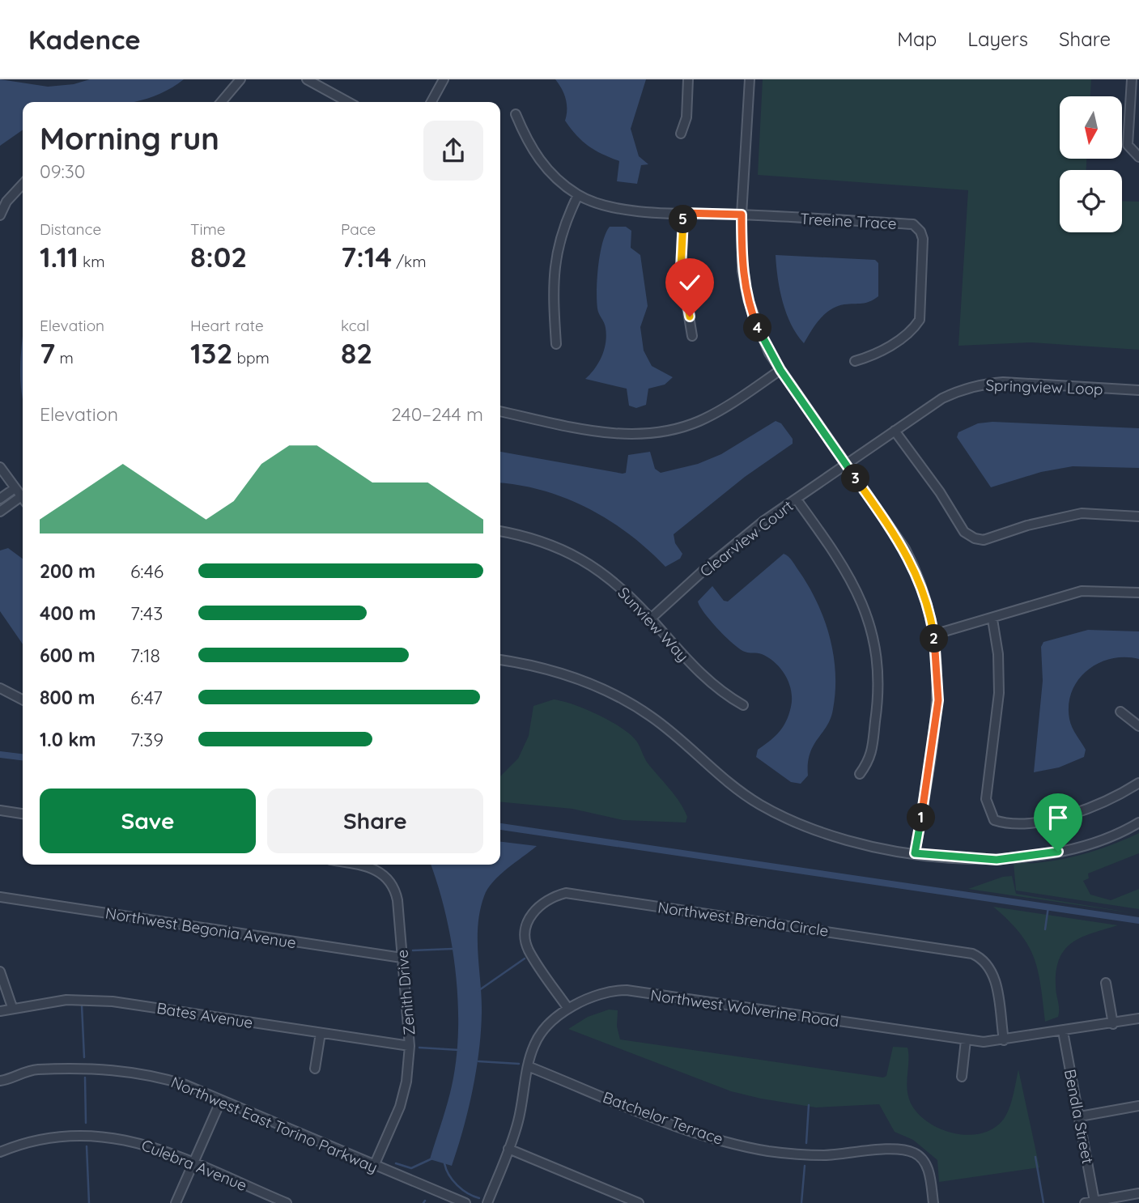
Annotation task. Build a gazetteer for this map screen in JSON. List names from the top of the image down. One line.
{"streets":{"street":["Treeine Trace","Springview Loop","Clearview Court","Sunview Way","Northwest Brenda Circle","Northwest Begonia Avenue","Zenith Drive","Northwest Wolverine Road","Bates Avenue","Bendla Street","Batchelor Terrace","Northwest East Torino Parkway","Culebra Avenue"]},"crossings":[["Springview Loop","Clearview Court"],["Clearview Court","Sunview Way"],["Northwest Brenda Circle","Northwest Wolverine Road"],["Northwest Begonia Avenue","Zenith Drive"],["Zenith Drive","Bates Avenue"],["Zenith Drive","Northwest East Torino Parkway"],["Northwest Wolverine Road","Bendla Street"],["Northwest Wolverine Road","Batchelor Terrace"]],"north":"bottom","page":{"header":"Kadence","nav":["Map","Layers","Share"],"heading":["Morning run","09:30"],"stats":[["Distance","1.11 km"],["Time","8:02"],["Pace","7:14 /km"],["Elevation","7 m"],["Heart rate","132 bpm"],["kcal","82"]],"pins":["5","4","3","2","1"],"chart":["Elevation","240–244 m"],"list":[{"name":"200 m","note":"6:46"},{"name":"400 m","note":"7:43"},{"name":"600 m","note":"7:18"},{"name":"800 m","note":"6:47"},{"name":"1.0 km","note":"7:39"}],"buttons":["Save","Share"]}}
